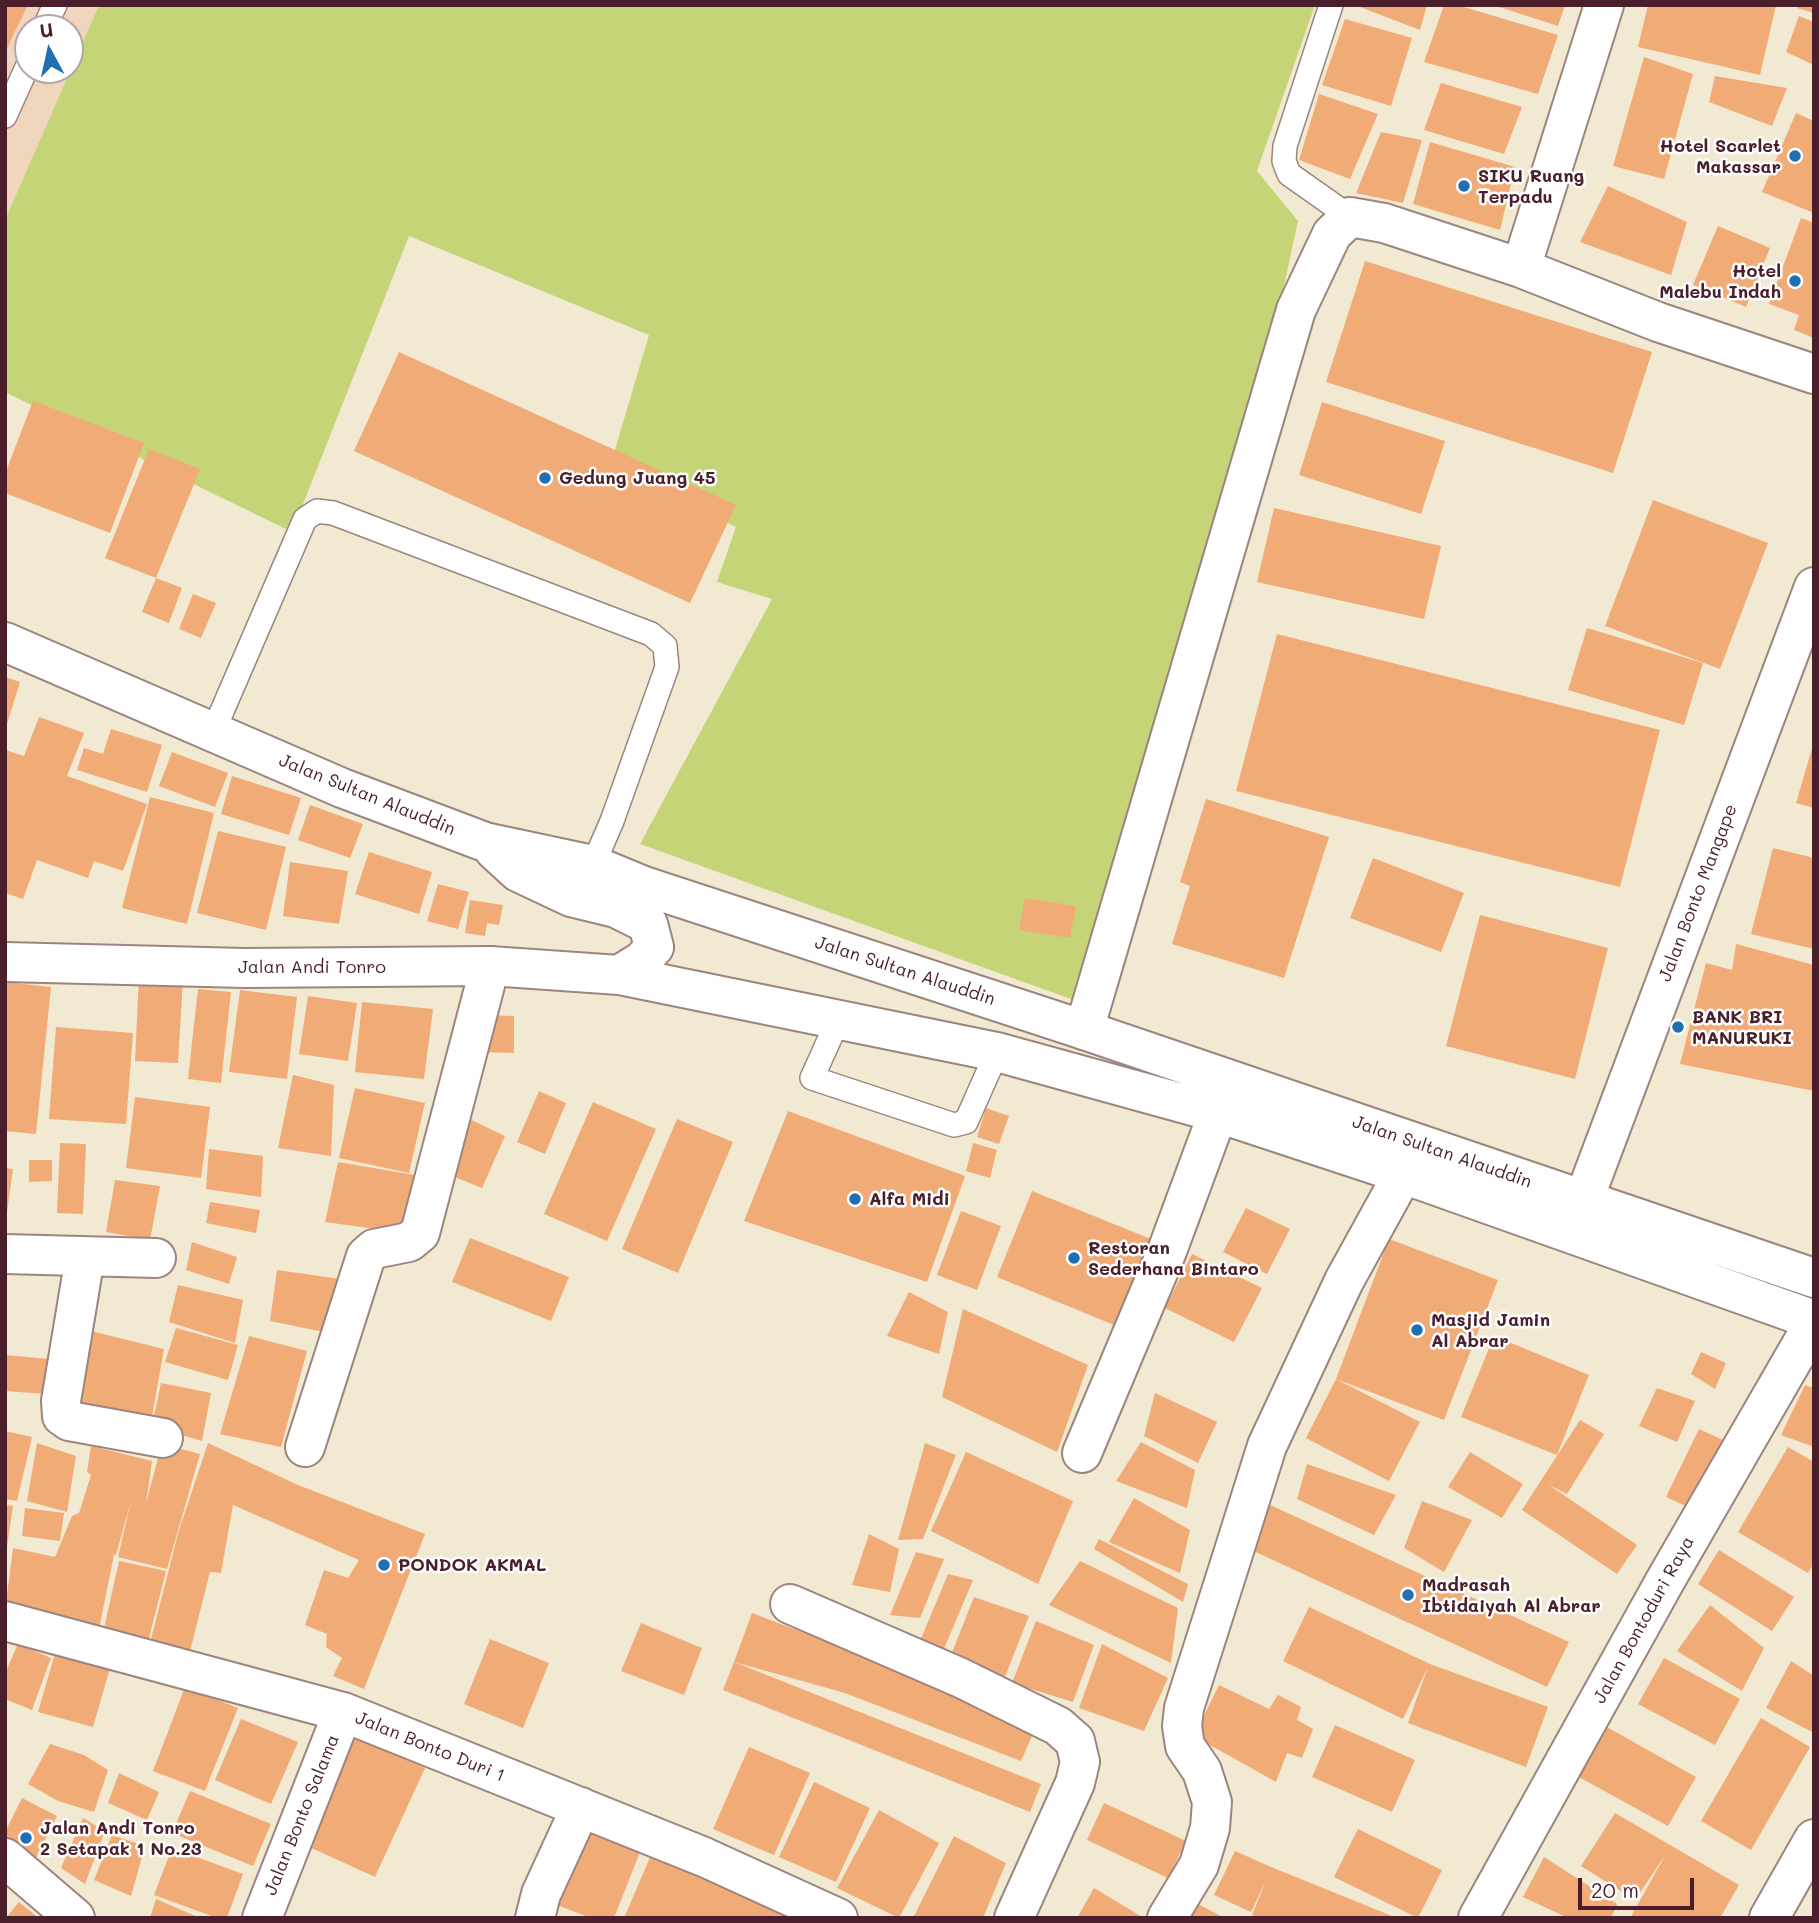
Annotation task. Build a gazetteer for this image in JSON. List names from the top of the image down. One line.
{"streets":{"street":["Jalan Sultan Alauddin","Jalan Bonto Mangape","Jalan Andi Tonro","Jalan Bontoduri Raya","Jalan Bonto Duri 1","Jalan Bonto Salama"]},"crossings":[["Jalan Sultan Alauddin","Jalan Bonto Mangape"],["Jalan Sultan Alauddin","Jalan Andi Tonro"],["Jalan Sultan Alauddin","Jalan Bontoduri Raya"],["Jalan Bonto Duri 1","Jalan Bonto Salama"]],"places":["Hotel Scarlet Makassar","SIKU Ruang Terpadu","Hotel Malebu Indah","Gedung Juang 45","BANK BRI MANURUKI","Alfa Midi","Restoran Sederhana Bintaro","Masjid Jamin Al Abrar","PONDOK AKMAL","Madrasah Ibtidaiyah Al Abrar","Jalan Andi Tonro 2 Setapak 1 No.23"],"scale_bar":"20 m","north":"top"}
